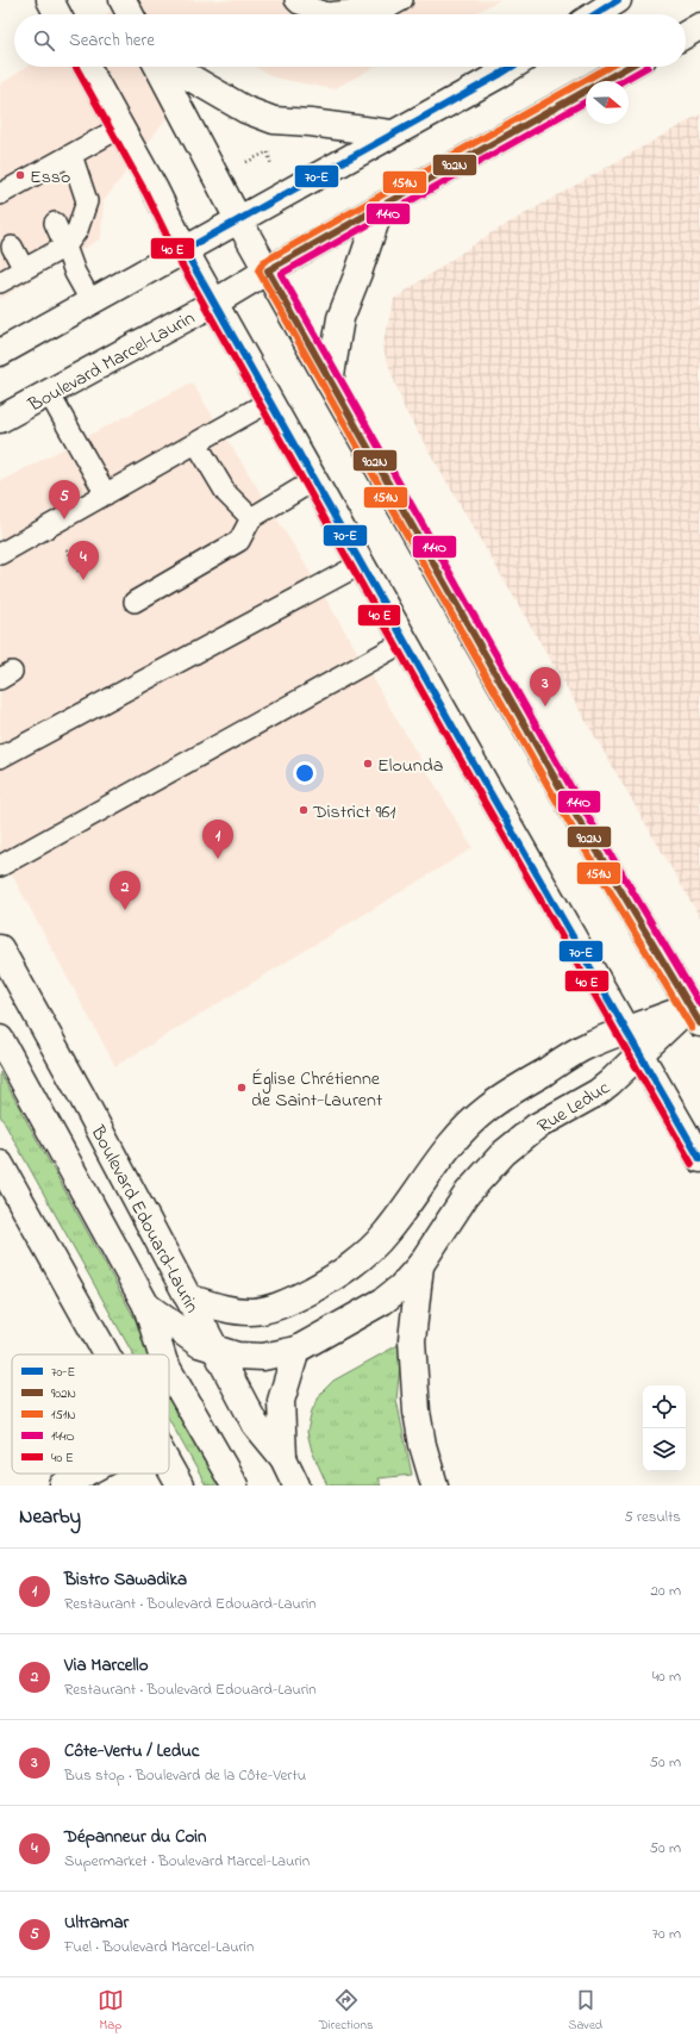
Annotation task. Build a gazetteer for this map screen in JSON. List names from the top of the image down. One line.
{"streets":{"main road":["Boulevard Marcel-Laurin","Rue Leduc","Boulevard Edouard-Laurin"]},"crossings":[["Rue Leduc","Boulevard Edouard-Laurin"]],"places":["Esso","Elounda","District 961","Église Chrétienne de Saint-Laurent"],"lines":["transit line 70-E","transit line 902N","transit line 151N","transit line 144O"],"legend":["70-E","902N","151N","144O","40 E"],"north":"right","page":{"search":"Search here","pins":["5","4","3","1","2"],"heading":["Nearby","5 results"],"list":[{"mark":"1","name":"Bistro Sawadika","note":"Restaurant · Boulevard Edouard-Laurin","value":"20 m"},{"mark":"2","name":"Via Marcello","note":"Restaurant · Boulevard Edouard-Laurin","value":"40 m"},{"mark":"3","name":"Côte-Vertu / Leduc","note":"Bus stop · Boulevard de la Côte-Vertu","value":"50 m"},{"mark":"4","name":"Dépanneur du Coin","note":"Supermarket · Boulevard Marcel-Laurin","value":"50 m"},{"mark":"5","name":"Ultramar","note":"Fuel · Boulevard Marcel-Laurin","value":"70 m"}],"nav":["Map","Directions","Saved"]}}
